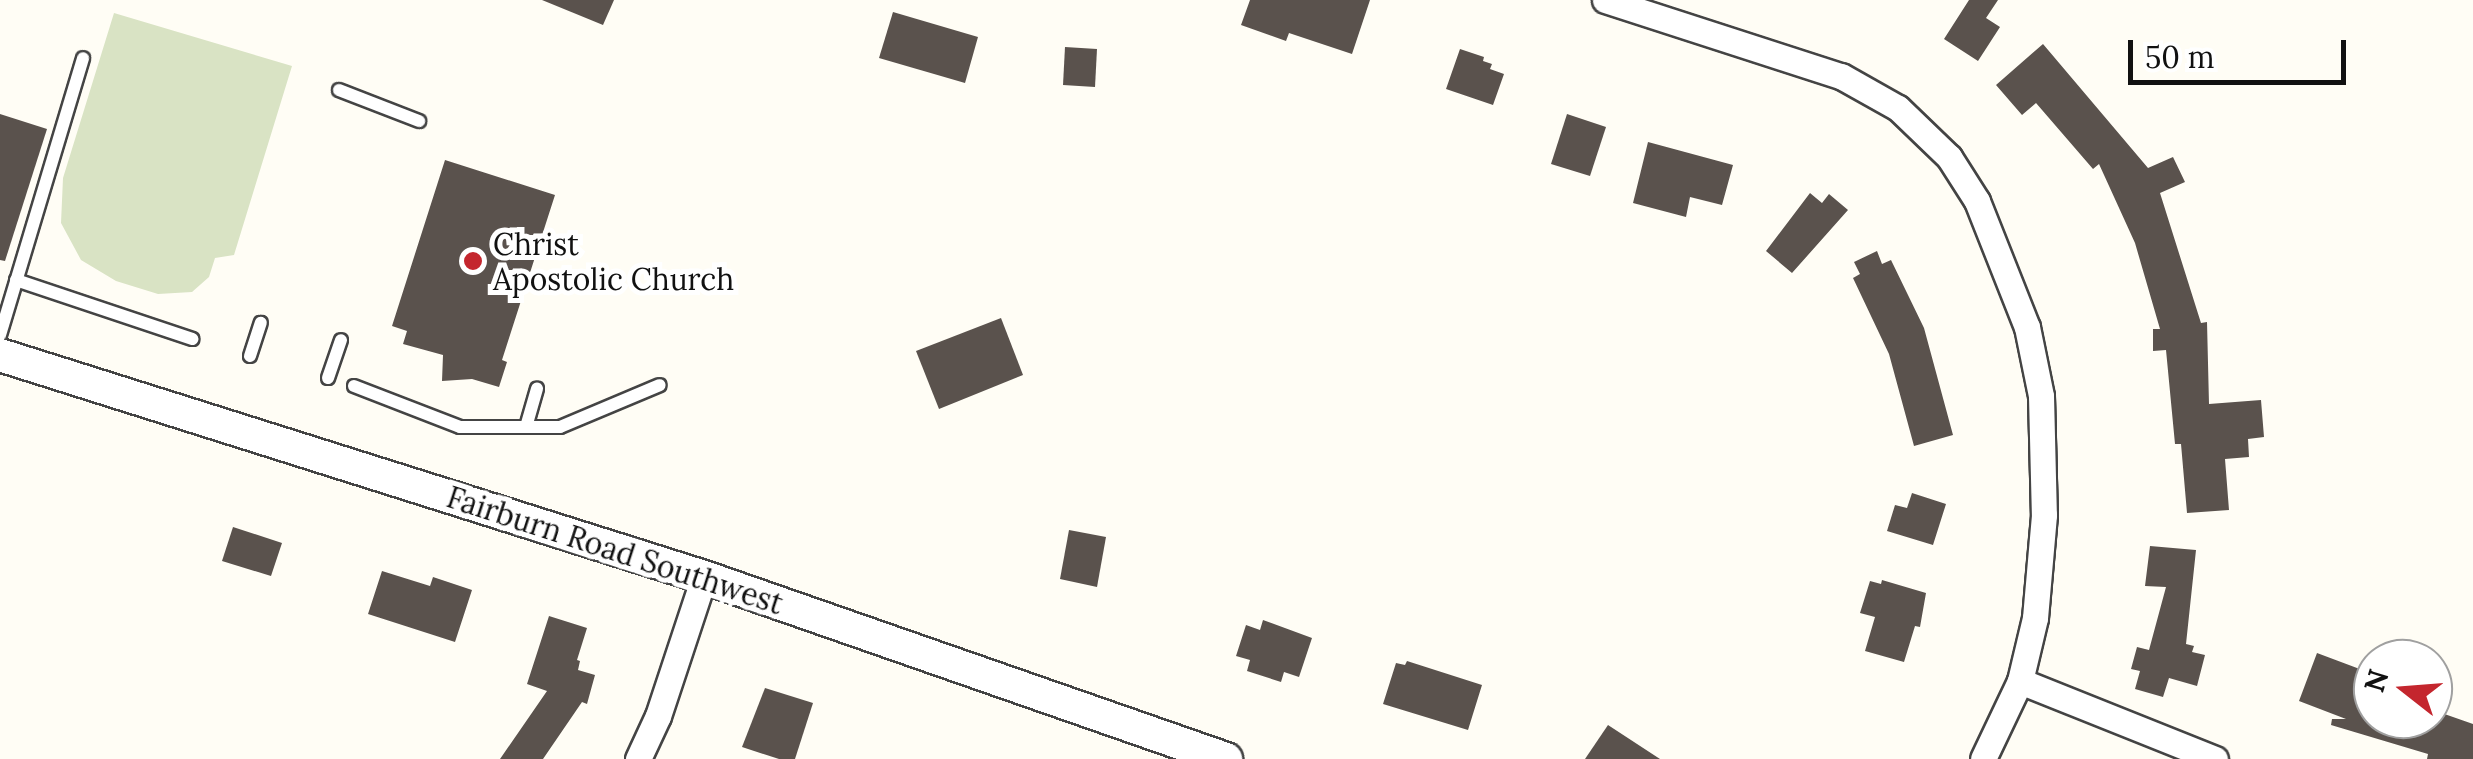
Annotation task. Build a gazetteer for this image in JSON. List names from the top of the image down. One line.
{"streets":{"street":["Fairburn Road Southwest"]},"places":["Christ Apostolic Church"],"scale_bar":"50 m","north":"left"}
